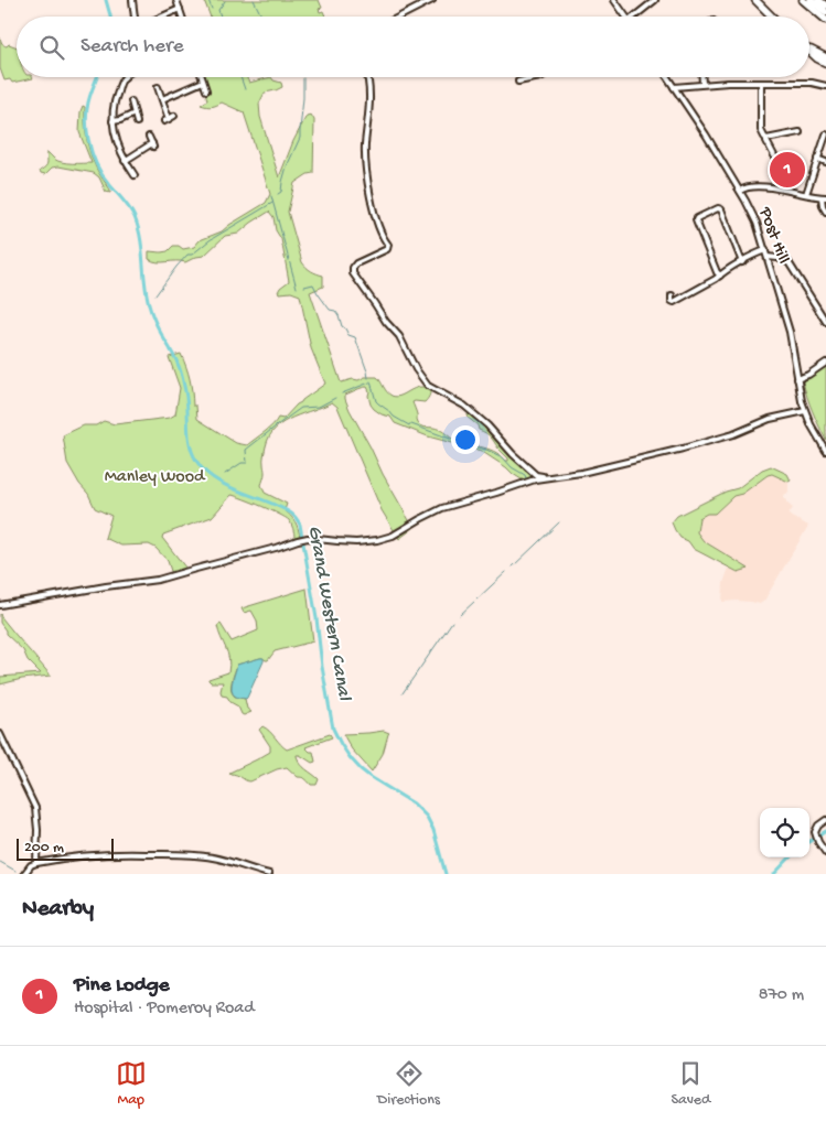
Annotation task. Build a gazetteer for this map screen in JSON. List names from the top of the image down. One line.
{"streets":{"street":["Post Hill"]},"water":["Grand Western Canal"],"parks":["Manley Wood"],"scale_bar":"200 m","page":{"search":"Search here","pins":"1","scale":"200 m","heading":"Nearby","list":[{"mark":"1","name":"Pine Lodge","note":"Hospital · Pomeroy Road","value":"870 m"}],"nav":["Map","Directions","Saved"]}}
